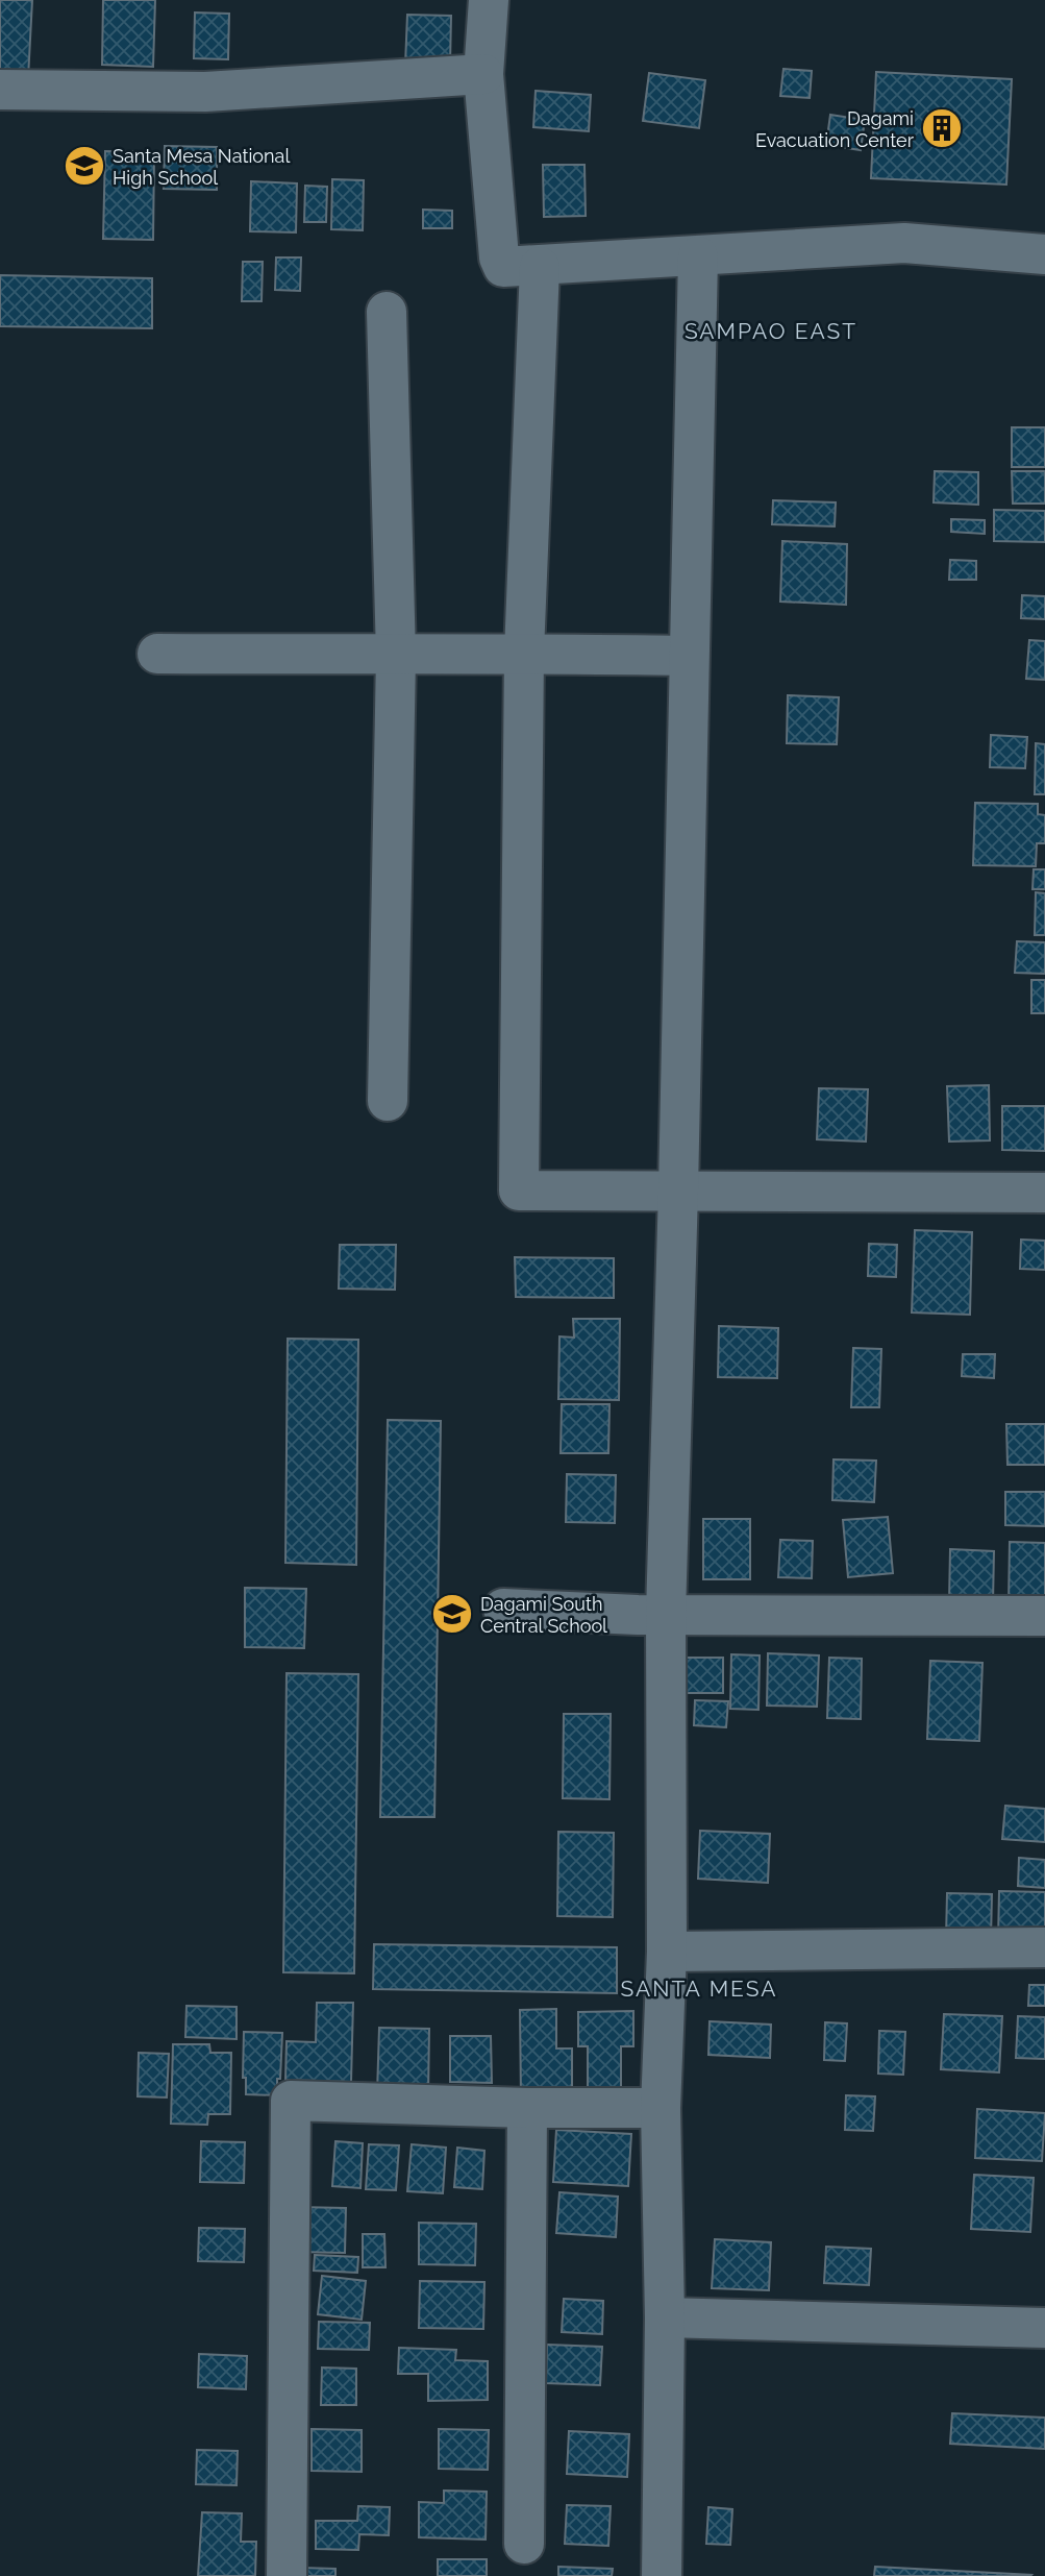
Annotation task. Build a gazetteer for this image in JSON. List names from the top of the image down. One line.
{"districts":["SAMPAO EAST","SANTA MESA"],"places":{"building":["Dagami Evacuation Center"],"school or university":["Santa Mesa National High School","Dagami South Central School"]}}
